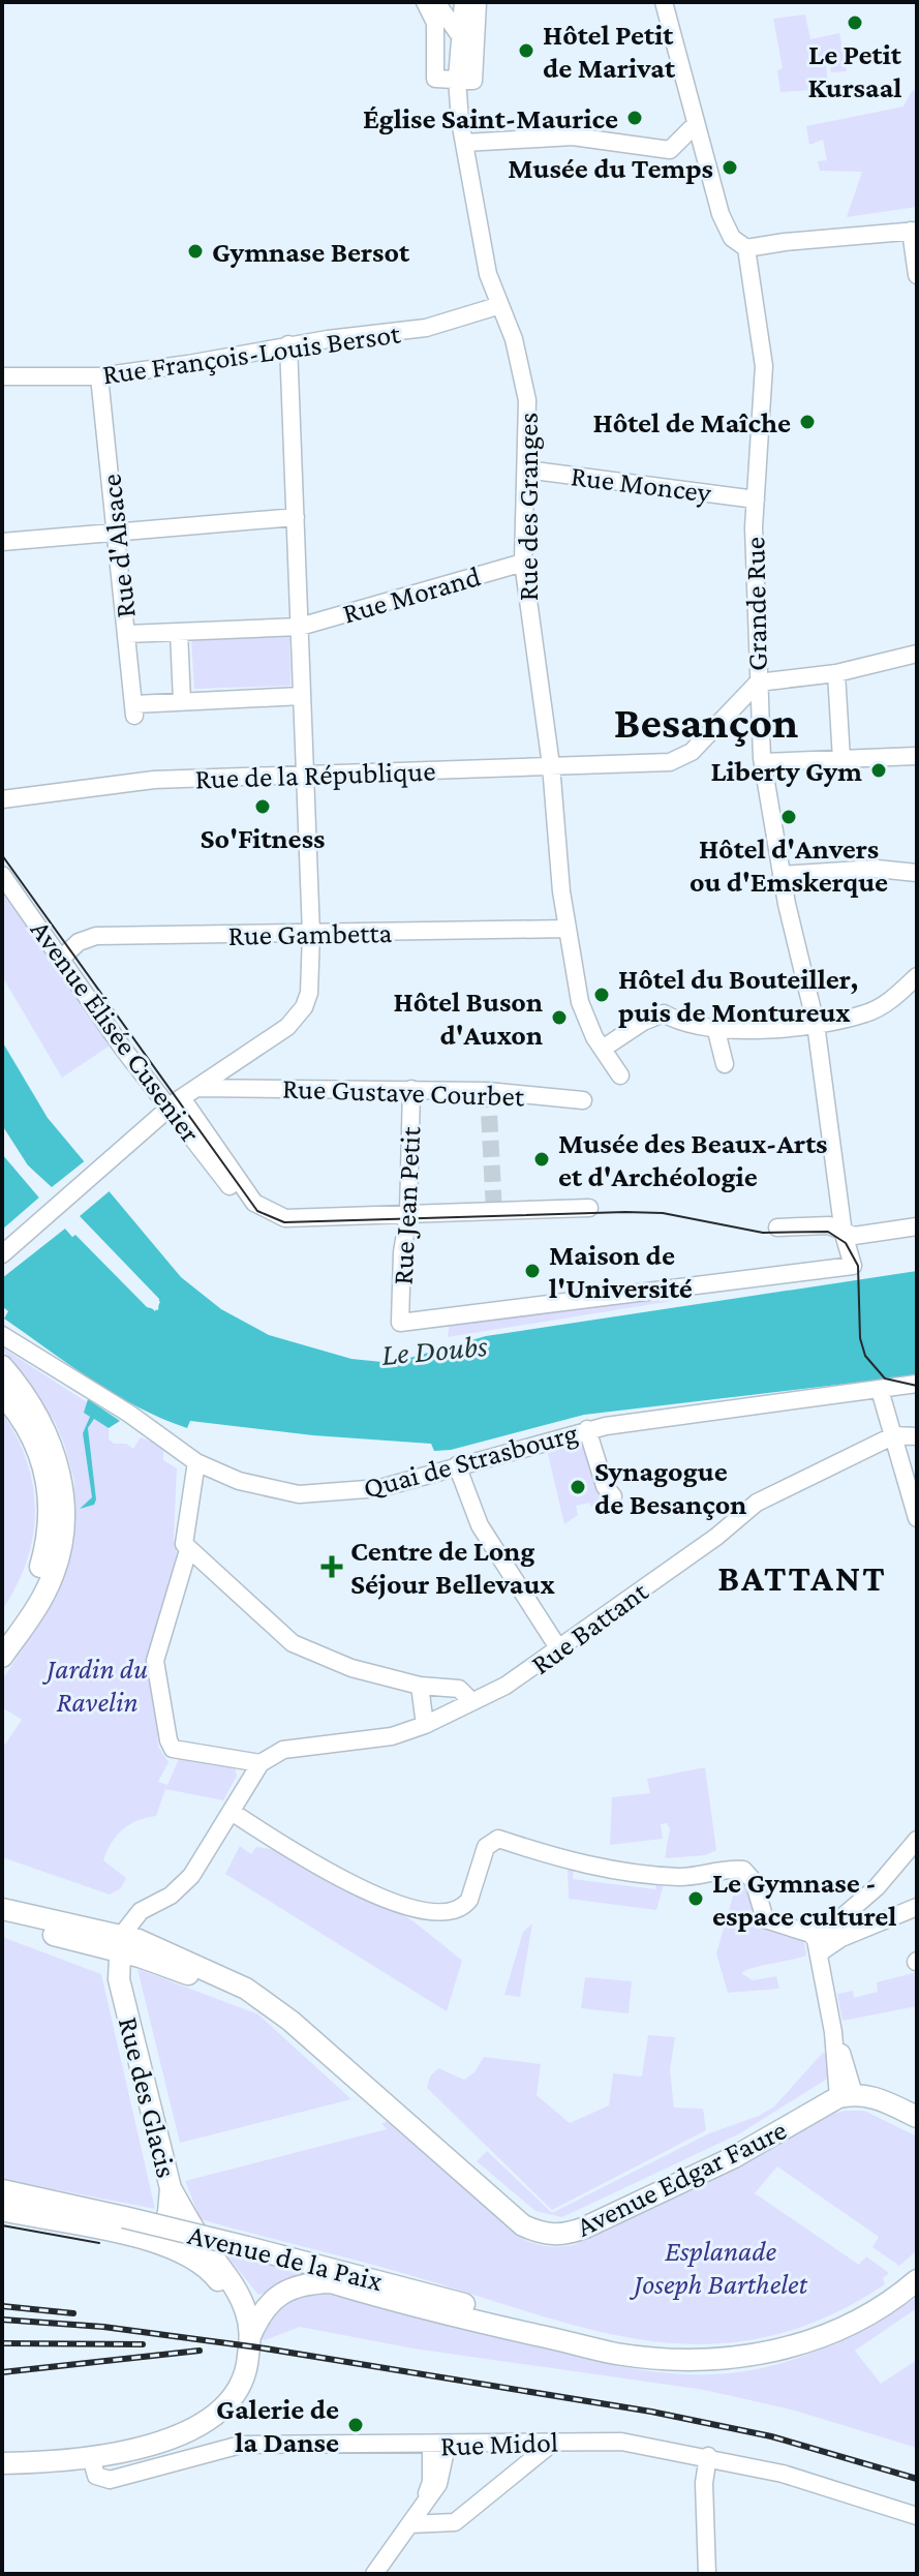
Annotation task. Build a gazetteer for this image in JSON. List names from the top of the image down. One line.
{"streets":{"main road":["Rue des Glacis","Avenue Edgar Faure","Avenue de la Paix"],"street":["Rue François-Louis Bersot","Rue Moncey","Rue des Granges","Rue d'Alsace","Rue Morand","Grande Rue","Rue de la République","Rue Gambetta","Avenue Élisée Cusenier","Rue Gustave Courbet","Rue Jean Petit","Quai de Strasbourg","Rue Battant","Rue Midol"]},"crossings":[["Rue François-Louis Bersot","Rue des Granges"],["Rue François-Louis Bersot","Rue d'Alsace"],["Rue Moncey","Rue des Granges"],["Rue Moncey","Grande Rue"],["Rue des Granges","Rue Morand"],["Rue des Granges","Rue de la République"],["Rue des Granges","Rue Gambetta"],["Rue d'Alsace","Rue Morand"],["Grande Rue","Rue de la République"],["Grande Rue","Rue Jean Petit"],["Rue Gambetta","Avenue Élisée Cusenier"],["Avenue Élisée Cusenier","Rue Gustave Courbet"],["Rue Gustave Courbet","Rue Jean Petit"],["Rue des Glacis","Avenue Edgar Faure"],["Rue des Glacis","Avenue de la Paix"]],"districts":["Besançon","BATTANT"],"water":["Le Doubs"],"parks":["Jardin du Ravelin","Esplanade Joseph Barthelet"],"places":{"other":["Le Petit Kursaal","Hôtel Petit de Marivat","Église Saint-Maurice","Musée du Temps","Gymnase Bersot","Hôtel de Maîche","Liberty Gym","So'Fitness","Hôtel d'Anvers ou d'Emskerque","Hôtel du Bouteiller, puis de Montureux","Hôtel Buson d'Auxon","Musée des Beaux-Arts et d'Archéologie","Maison de l'Université","Synagogue de Besançon","Le Gymnase - espace culturel","Galerie de la Danse"],"health":["Centre de Long Séjour Bellevaux"]}}
